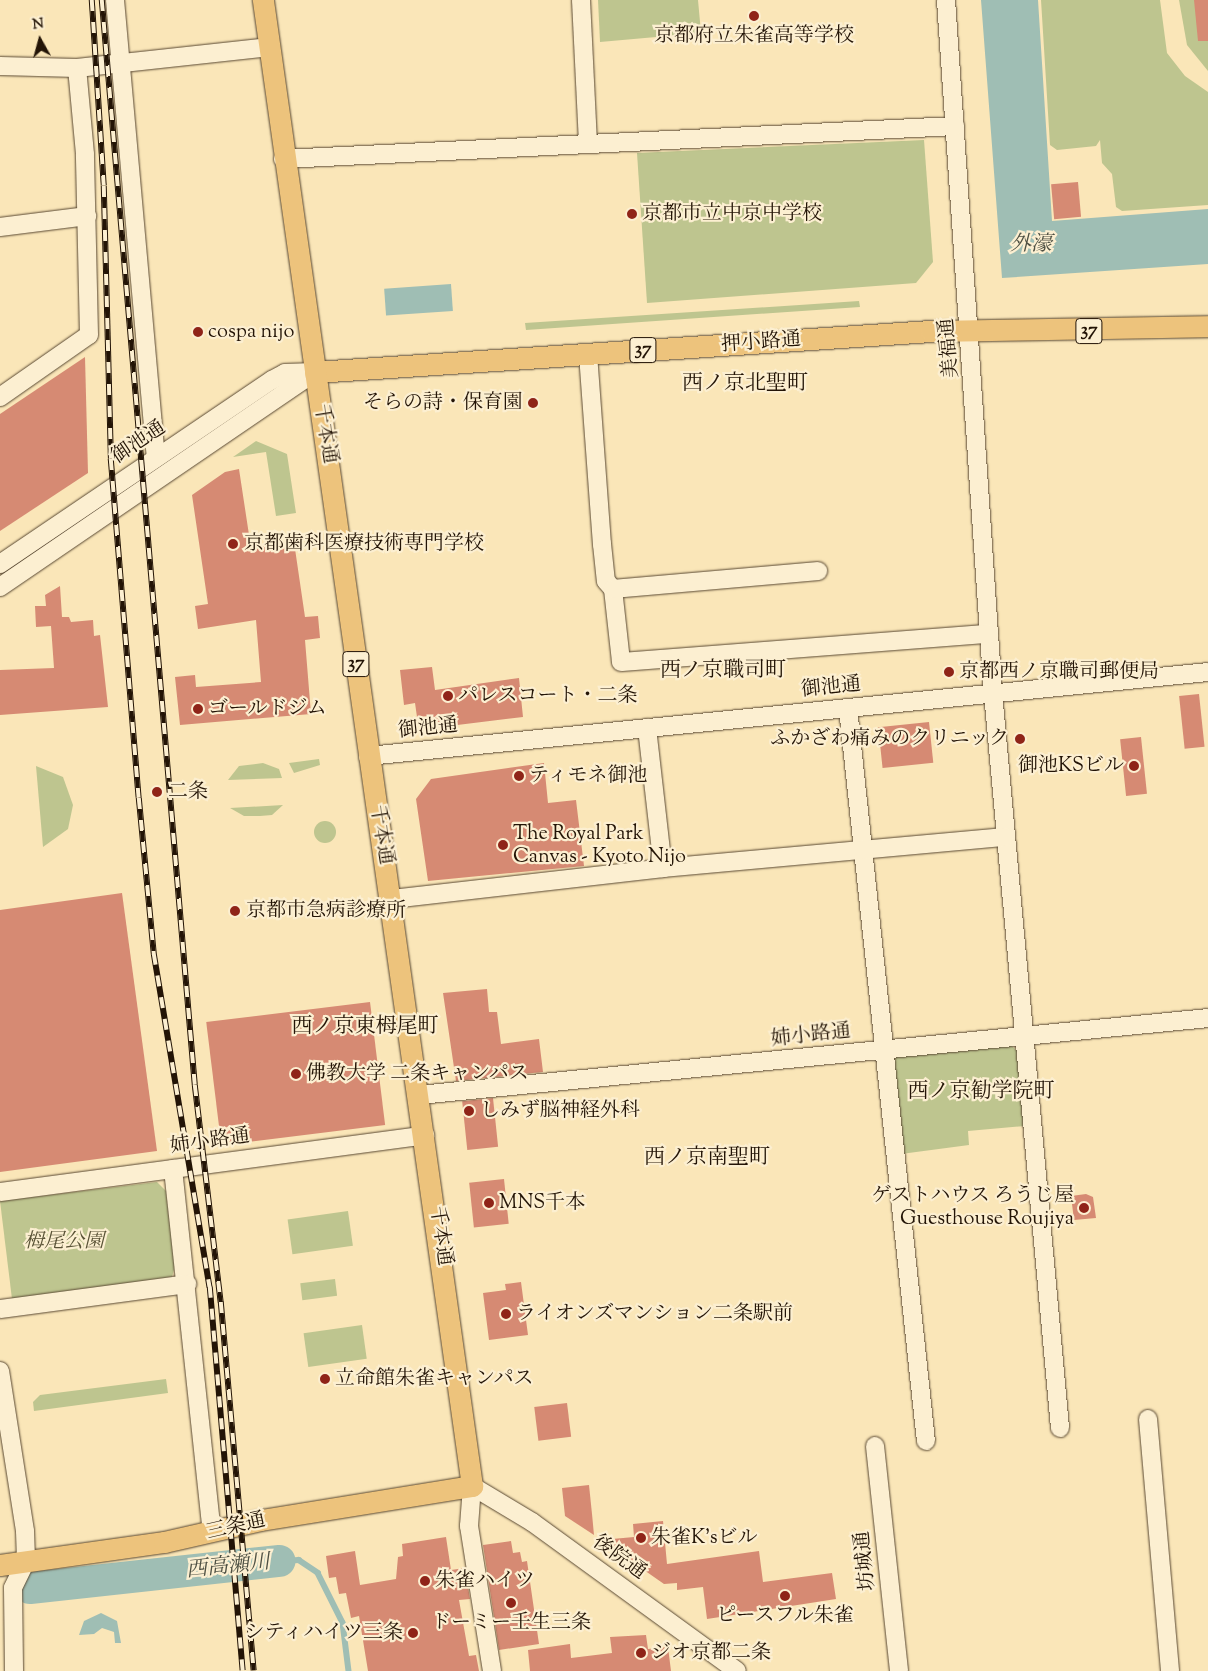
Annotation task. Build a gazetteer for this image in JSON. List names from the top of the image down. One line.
{"streets":{"main road":["37","押小路通","千本通","三条通"],"street":["美福通","御池通","姉小路通","後院通","坊城通"]},"crossings":[["押小路通","美福通"],["押小路通","千本通"],["押小路通","御池通"],["美福通","御池通"],["美福通","姉小路通"],["千本通","御池通"],["千本通","姉小路通"],["千本通","三条通"],["千本通","後院通"],["三条通","後院通"]],"districts":["西ノ京北聖町","西ノ京職司町","西ノ京東栂尾町","西ノ京勧学院町","西ノ京南聖町"],"water":["外濠","西高瀬川"],"parks":["栂尾公園"],"places":["京都府立朱雀高等学校","京都市立中京中学校","cospa nijo","そらの詩・保育園","京都歯科医療技術専門学校","京都西ノ京職司郵便局","パレスコート・二条","ゴールドジム","ふかざわ痛みのクリニック","御池KSビル","ティモネ御池","二条","The Royal Park Canvas - Kyoto Nijo","京都市急病診療所","佛教大学 二条キャンパス","しみず脳神経外科","MNS千本","ゲストハウス ろうじ屋 Guesthouse Roujiya","ライオンズマンション二条駅前","立命館朱雀キャンパス","朱雀K’sビル","朱雀ハイツ","ピースフル朱雀","ドーミー壬生三条","シティハイツ三条","ジオ京都二条"],"north":"top"}
